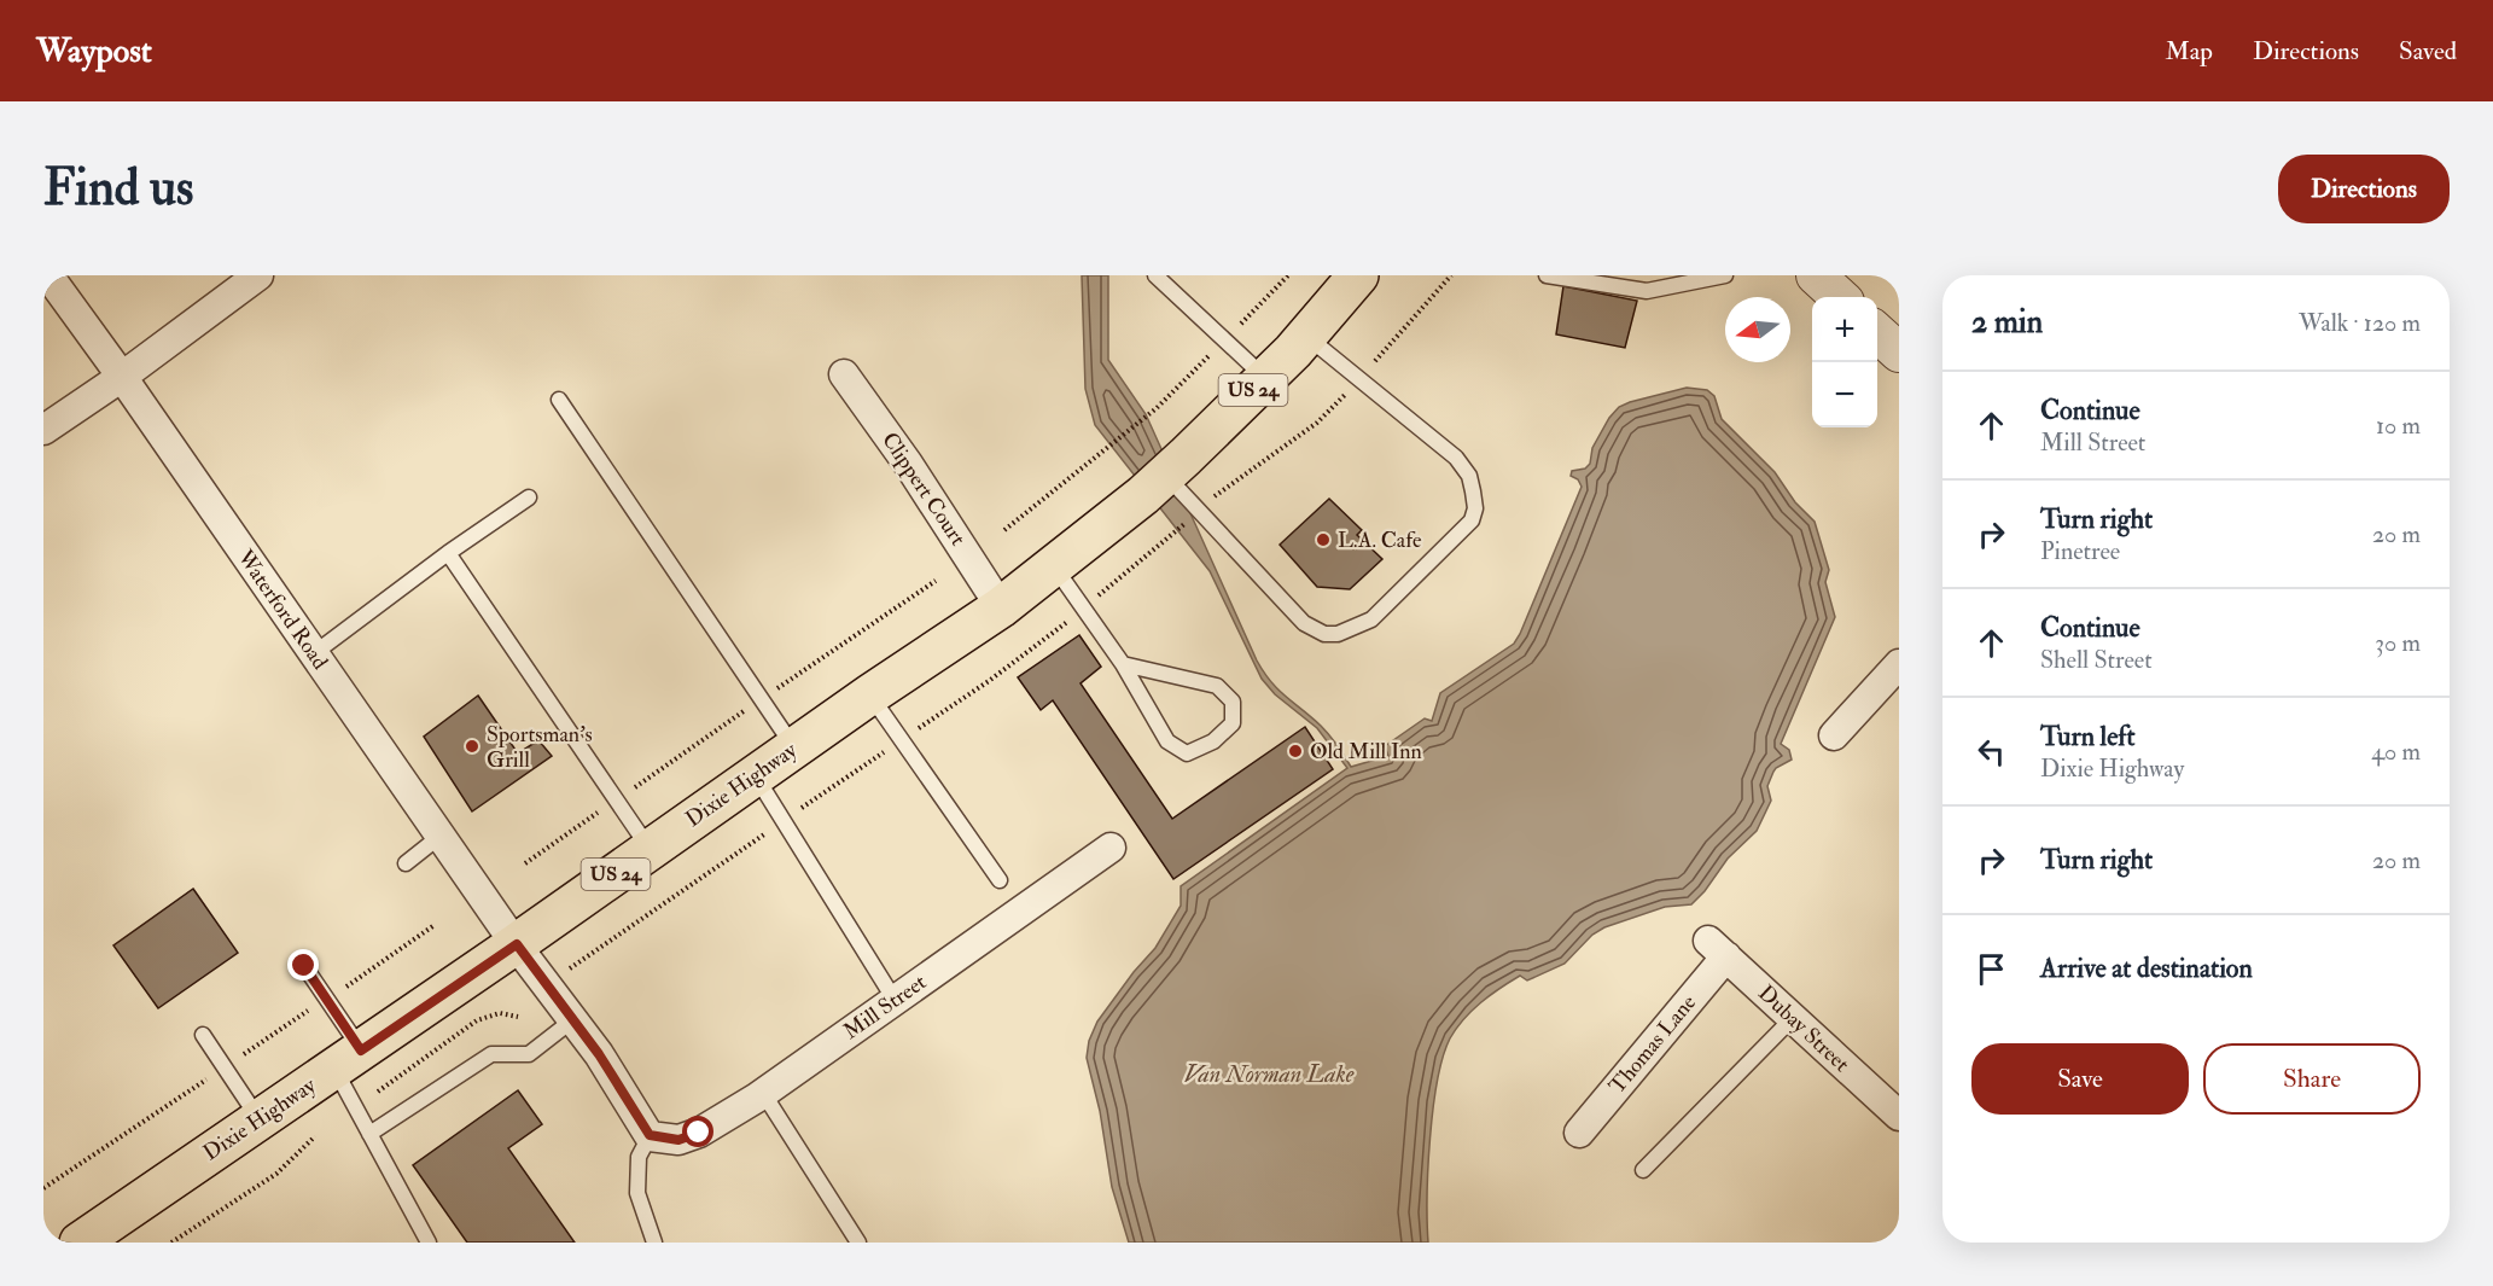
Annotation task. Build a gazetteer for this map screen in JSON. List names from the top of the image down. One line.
{"streets":{"main road":["US 24","Dixie Highway"],"street":["Clippert Court","Waterford Road","Mill Street","Dubay Street","Thomas Lane"]},"crossings":[["Clippert Court","Dixie Highway"],["Waterford Road","Dixie Highway"],["Waterford Road","Mill Street"],["Dubay Street","Thomas Lane"]],"water":["Van Norman Lake"],"places":["L.A. Cafe","Sportsman's Grill","Old Mill Inn"],"north":"left","page":{"header":"Waypost","nav":["Map","Directions","Saved"],"buttons":["Directions",["Save","Share"]],"title":"Find us","heading":["2 min","Walk · 120 m"],"map_buttons":["+","−"],"list":[["Continue","Mill Street","10 m"],["Turn right","Pinetree","20 m"],["Continue","Shell Street","30 m"],["Turn left","Dixie Highway","40 m"],["Turn right","20 m"],"Arrive at destination"]}}
